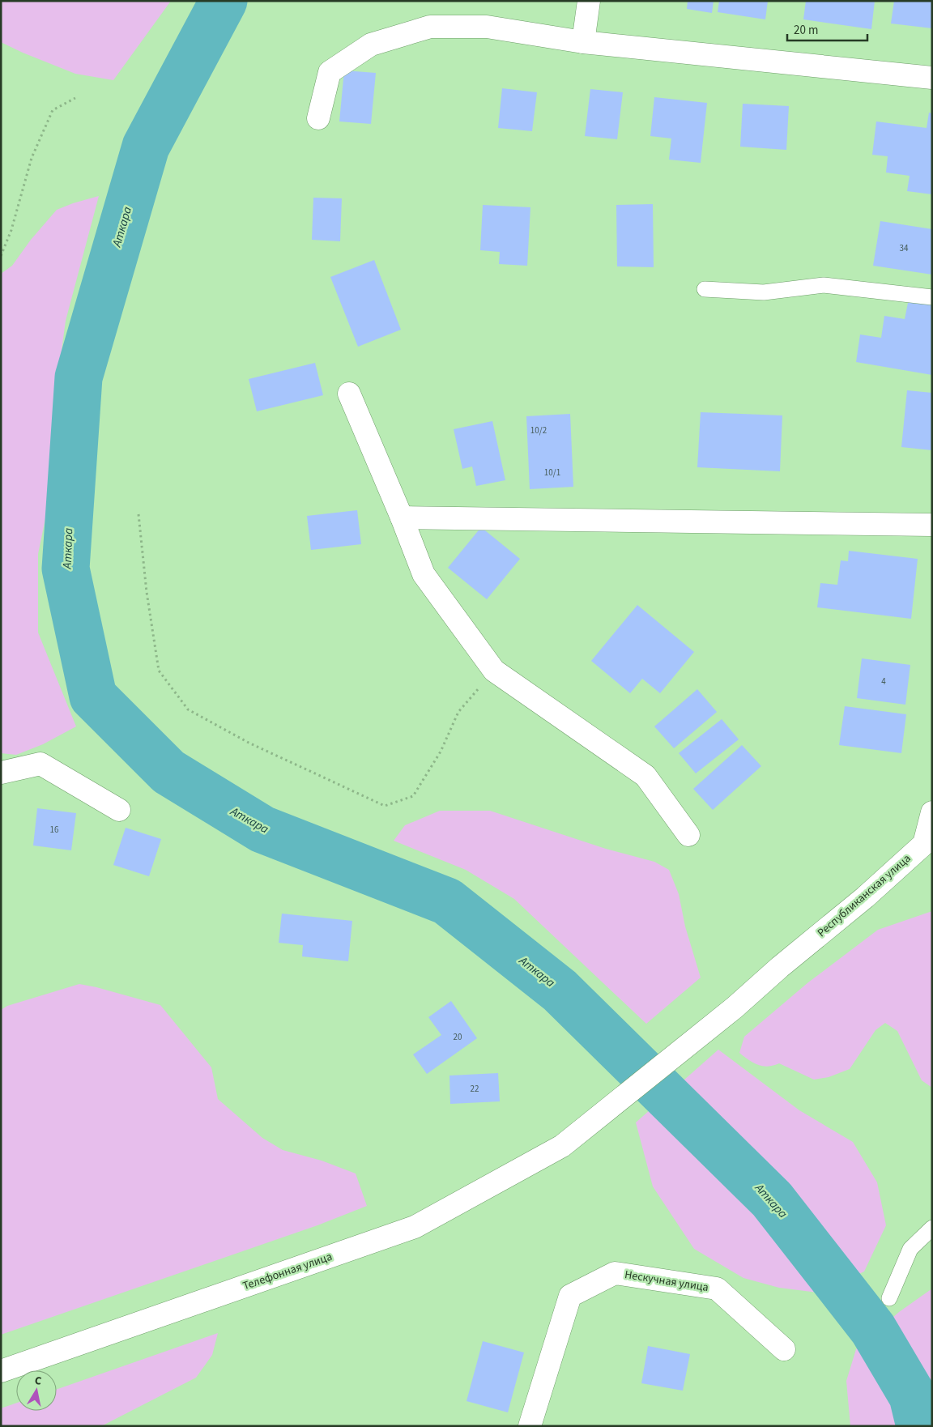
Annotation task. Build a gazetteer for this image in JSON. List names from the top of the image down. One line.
{"streets":{"street":["Республиканская улица","Телефонная улица","Нескучная улица"]},"crossings":[["Республиканская улица","Телефонная улица"]],"water":["Аткара"],"house_numbers":["34","10/2","10/1","4","16","20","22"],"scale_bar":"20 m","north":"top"}
